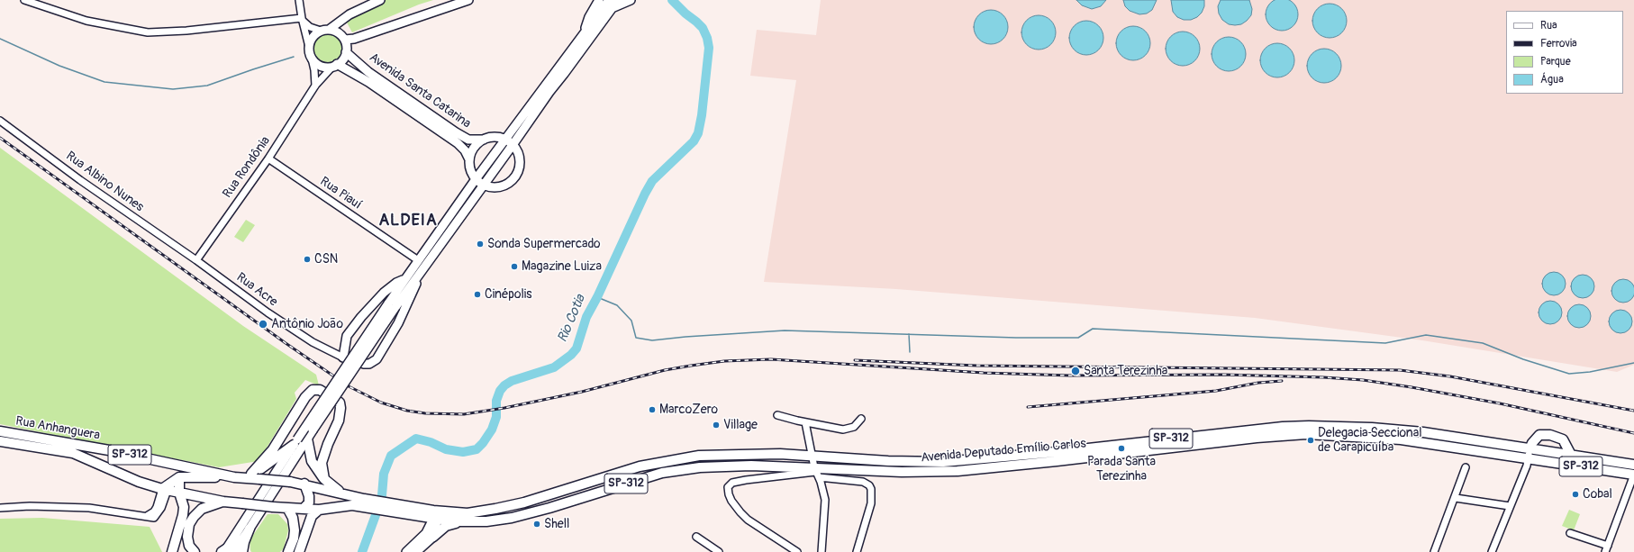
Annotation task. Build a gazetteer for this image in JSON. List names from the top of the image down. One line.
{"streets":{"main road":["Avenida Santa Catarina","Rua Anhanguera","SP-312","Avenida Deputado Emílio Carlos"],"street":["Rua Rondônia","Rua Albino Nunes","Rua Piauí","Rua Acre"]},"crossings":[["Avenida Santa Catarina","Rua Rondônia"],["Rua Rondônia","Rua Albino Nunes"],["Rua Rondônia","Rua Piauí"],["Rua Rondônia","Rua Acre"],["Rua Albino Nunes","Rua Acre"],["Rua Anhanguera","Avenida Deputado Emílio Carlos"]],"districts":["ALDEIA"],"water":["Rio Cotia"],"places":["Sonda Supermercado","CSN","Magazine Luiza","Cinépolis","Antônio João","Santa Terezinha","MarcoZero","Village","Delegacia Seccional de Carapicuíba","Parada Santa Terezinha","Cobal","Shell"],"legend":["Rua","Ferrovia","Parque","Água"]}
